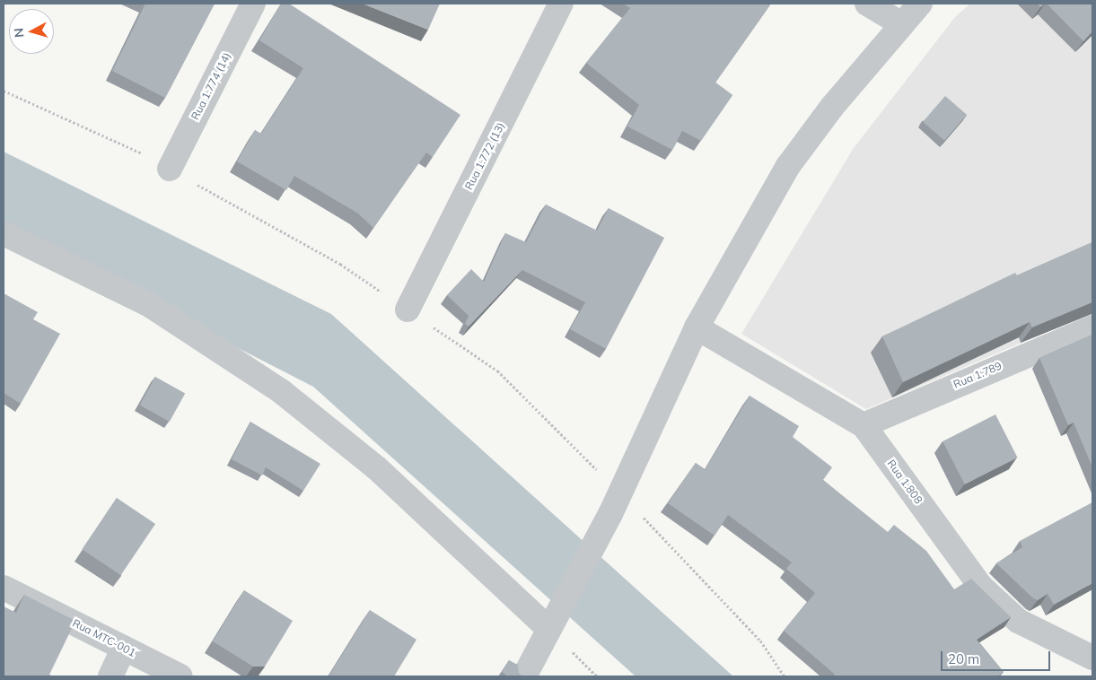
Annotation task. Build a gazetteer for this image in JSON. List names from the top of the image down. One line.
{"streets":{"street":["Rua 1.774 (14)","Rua 1.772 (13)","Rua 1.789","Rua 1.808","Rua MTC-001"]},"crossings":[["Rua 1.789","Rua 1.808"]],"scale_bar":"20 m","north":"left"}
